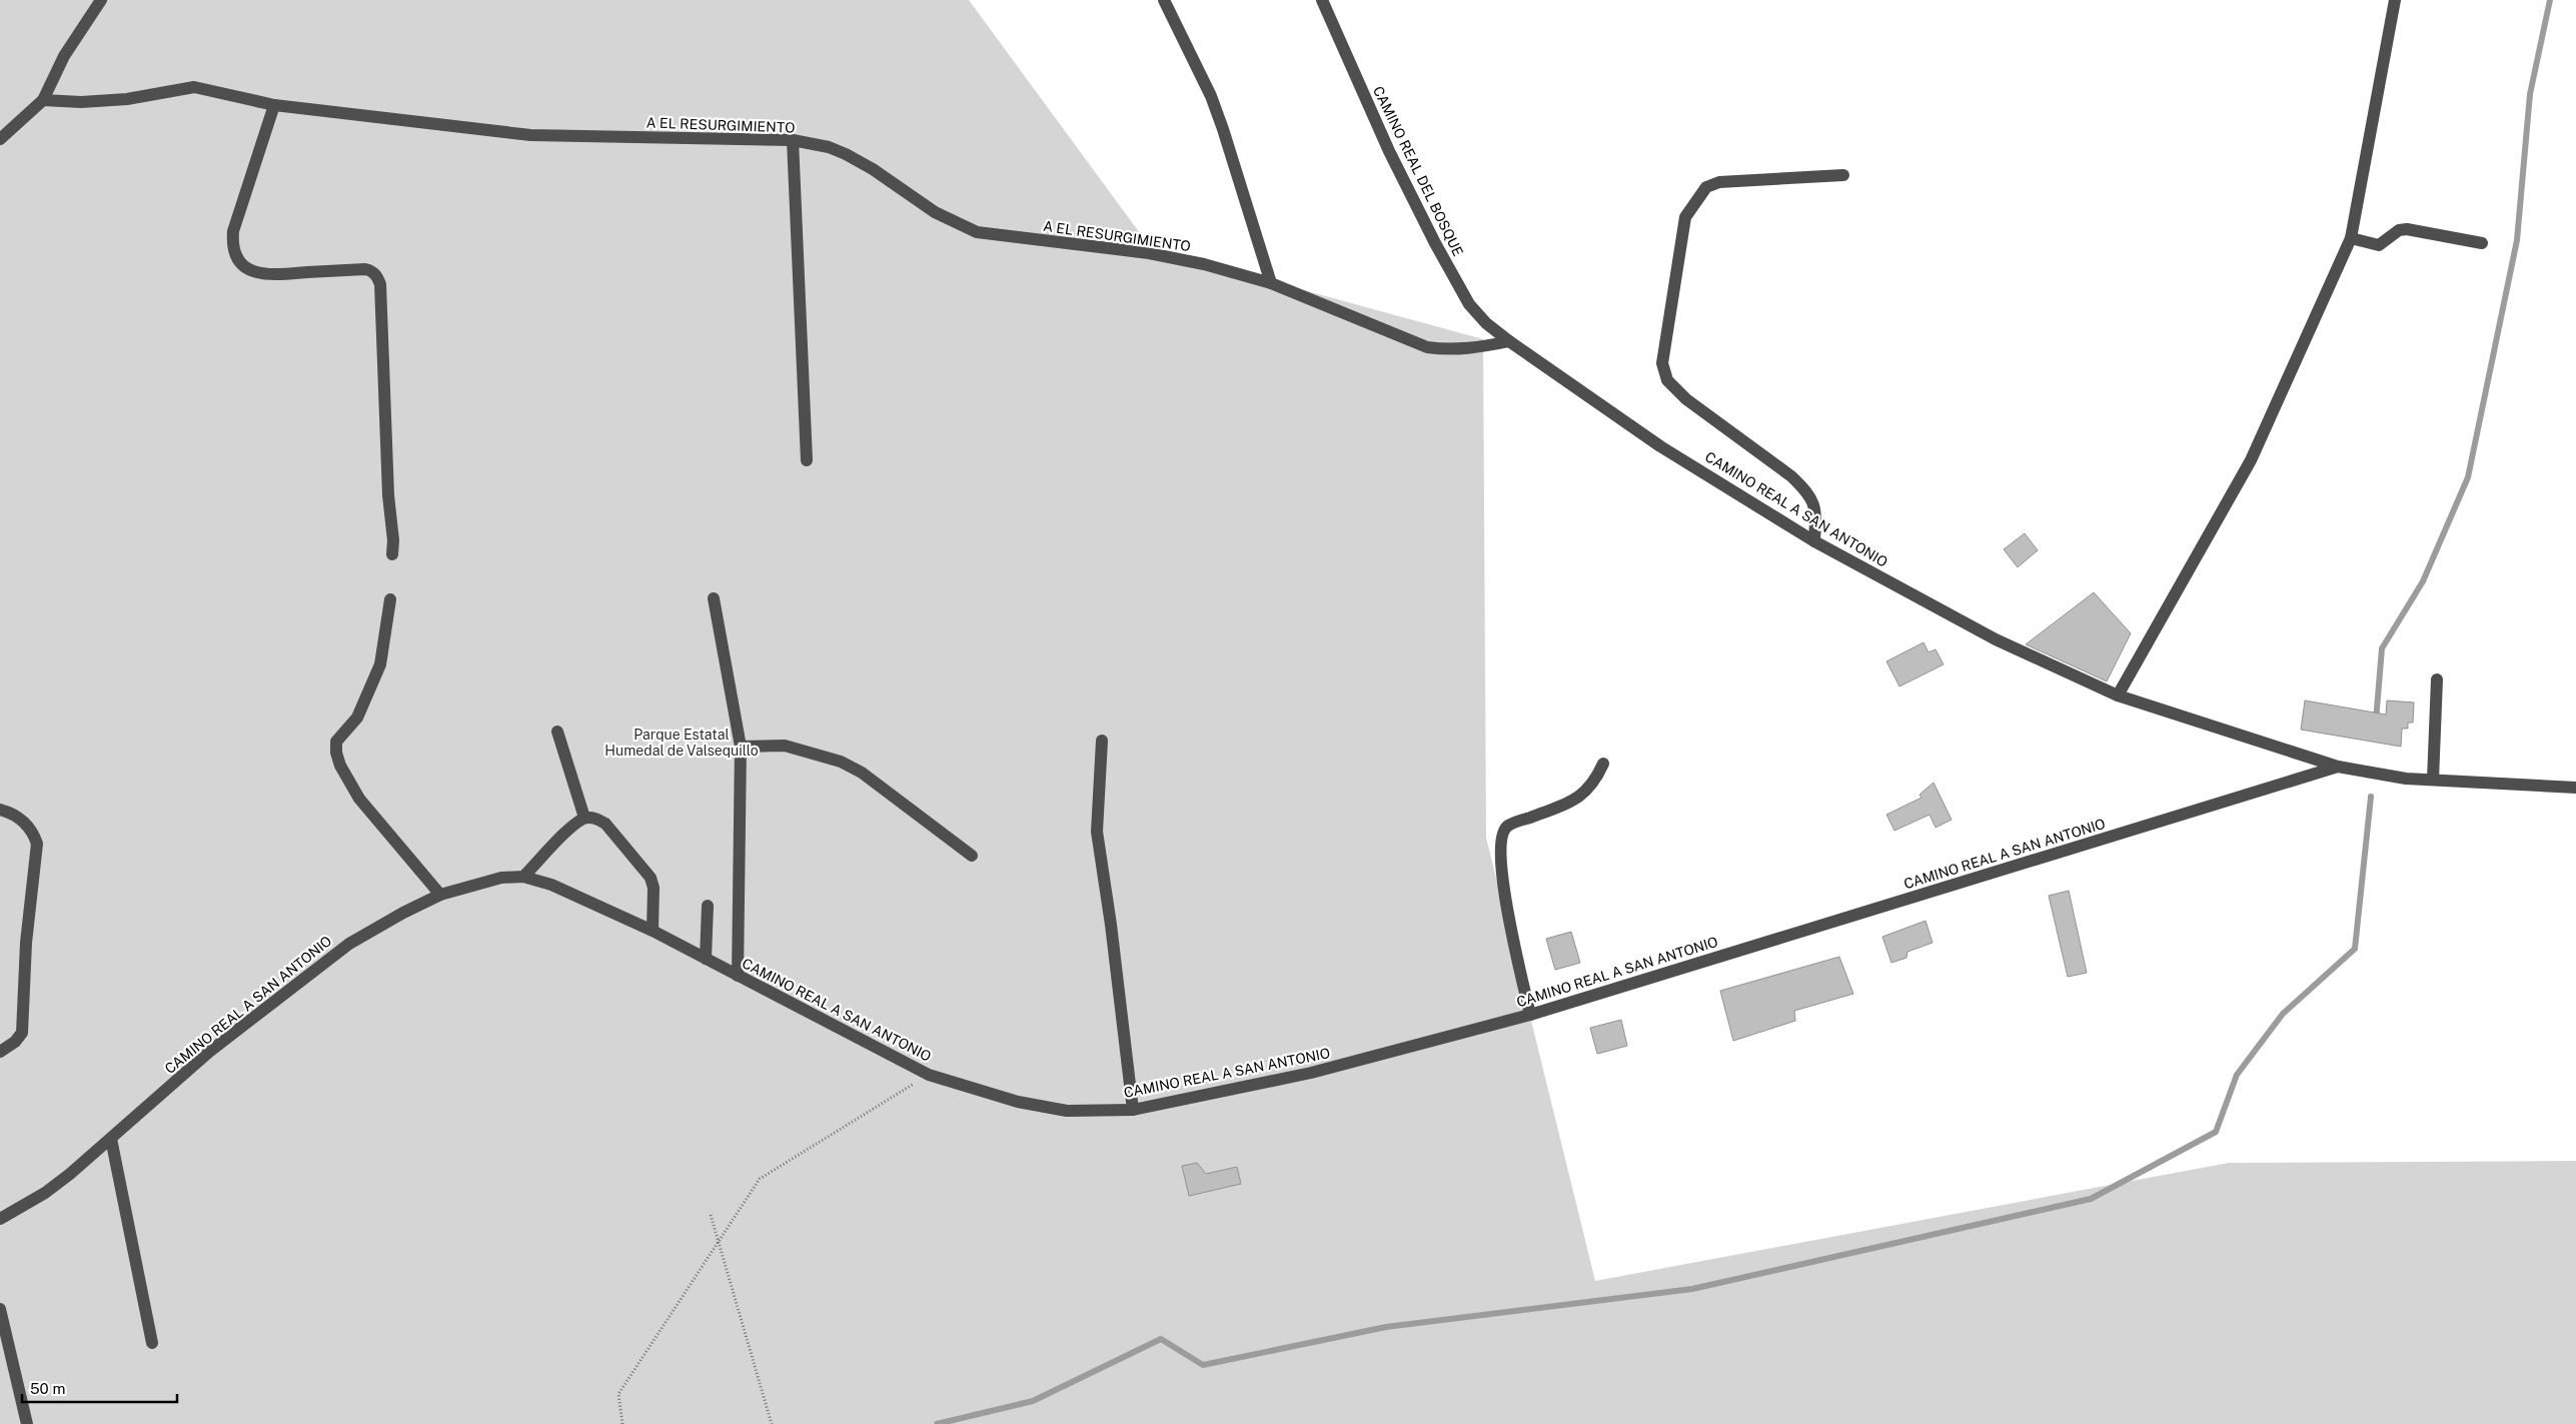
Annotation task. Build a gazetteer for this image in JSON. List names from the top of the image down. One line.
{"streets":{"street":["A EL RESURGIMIENTO","CAMINO REAL DEL BOSQUE","CAMINO REAL A SAN ANTONIO"]},"crossings":[["A EL RESURGIMIENTO","CAMINO REAL DEL BOSQUE"],["A EL RESURGIMIENTO","CAMINO REAL A SAN ANTONIO"],["CAMINO REAL DEL BOSQUE","CAMINO REAL A SAN ANTONIO"]],"parks":["Parque Estatal Humedal de Valsequillo"],"scale_bar":"50 m"}
